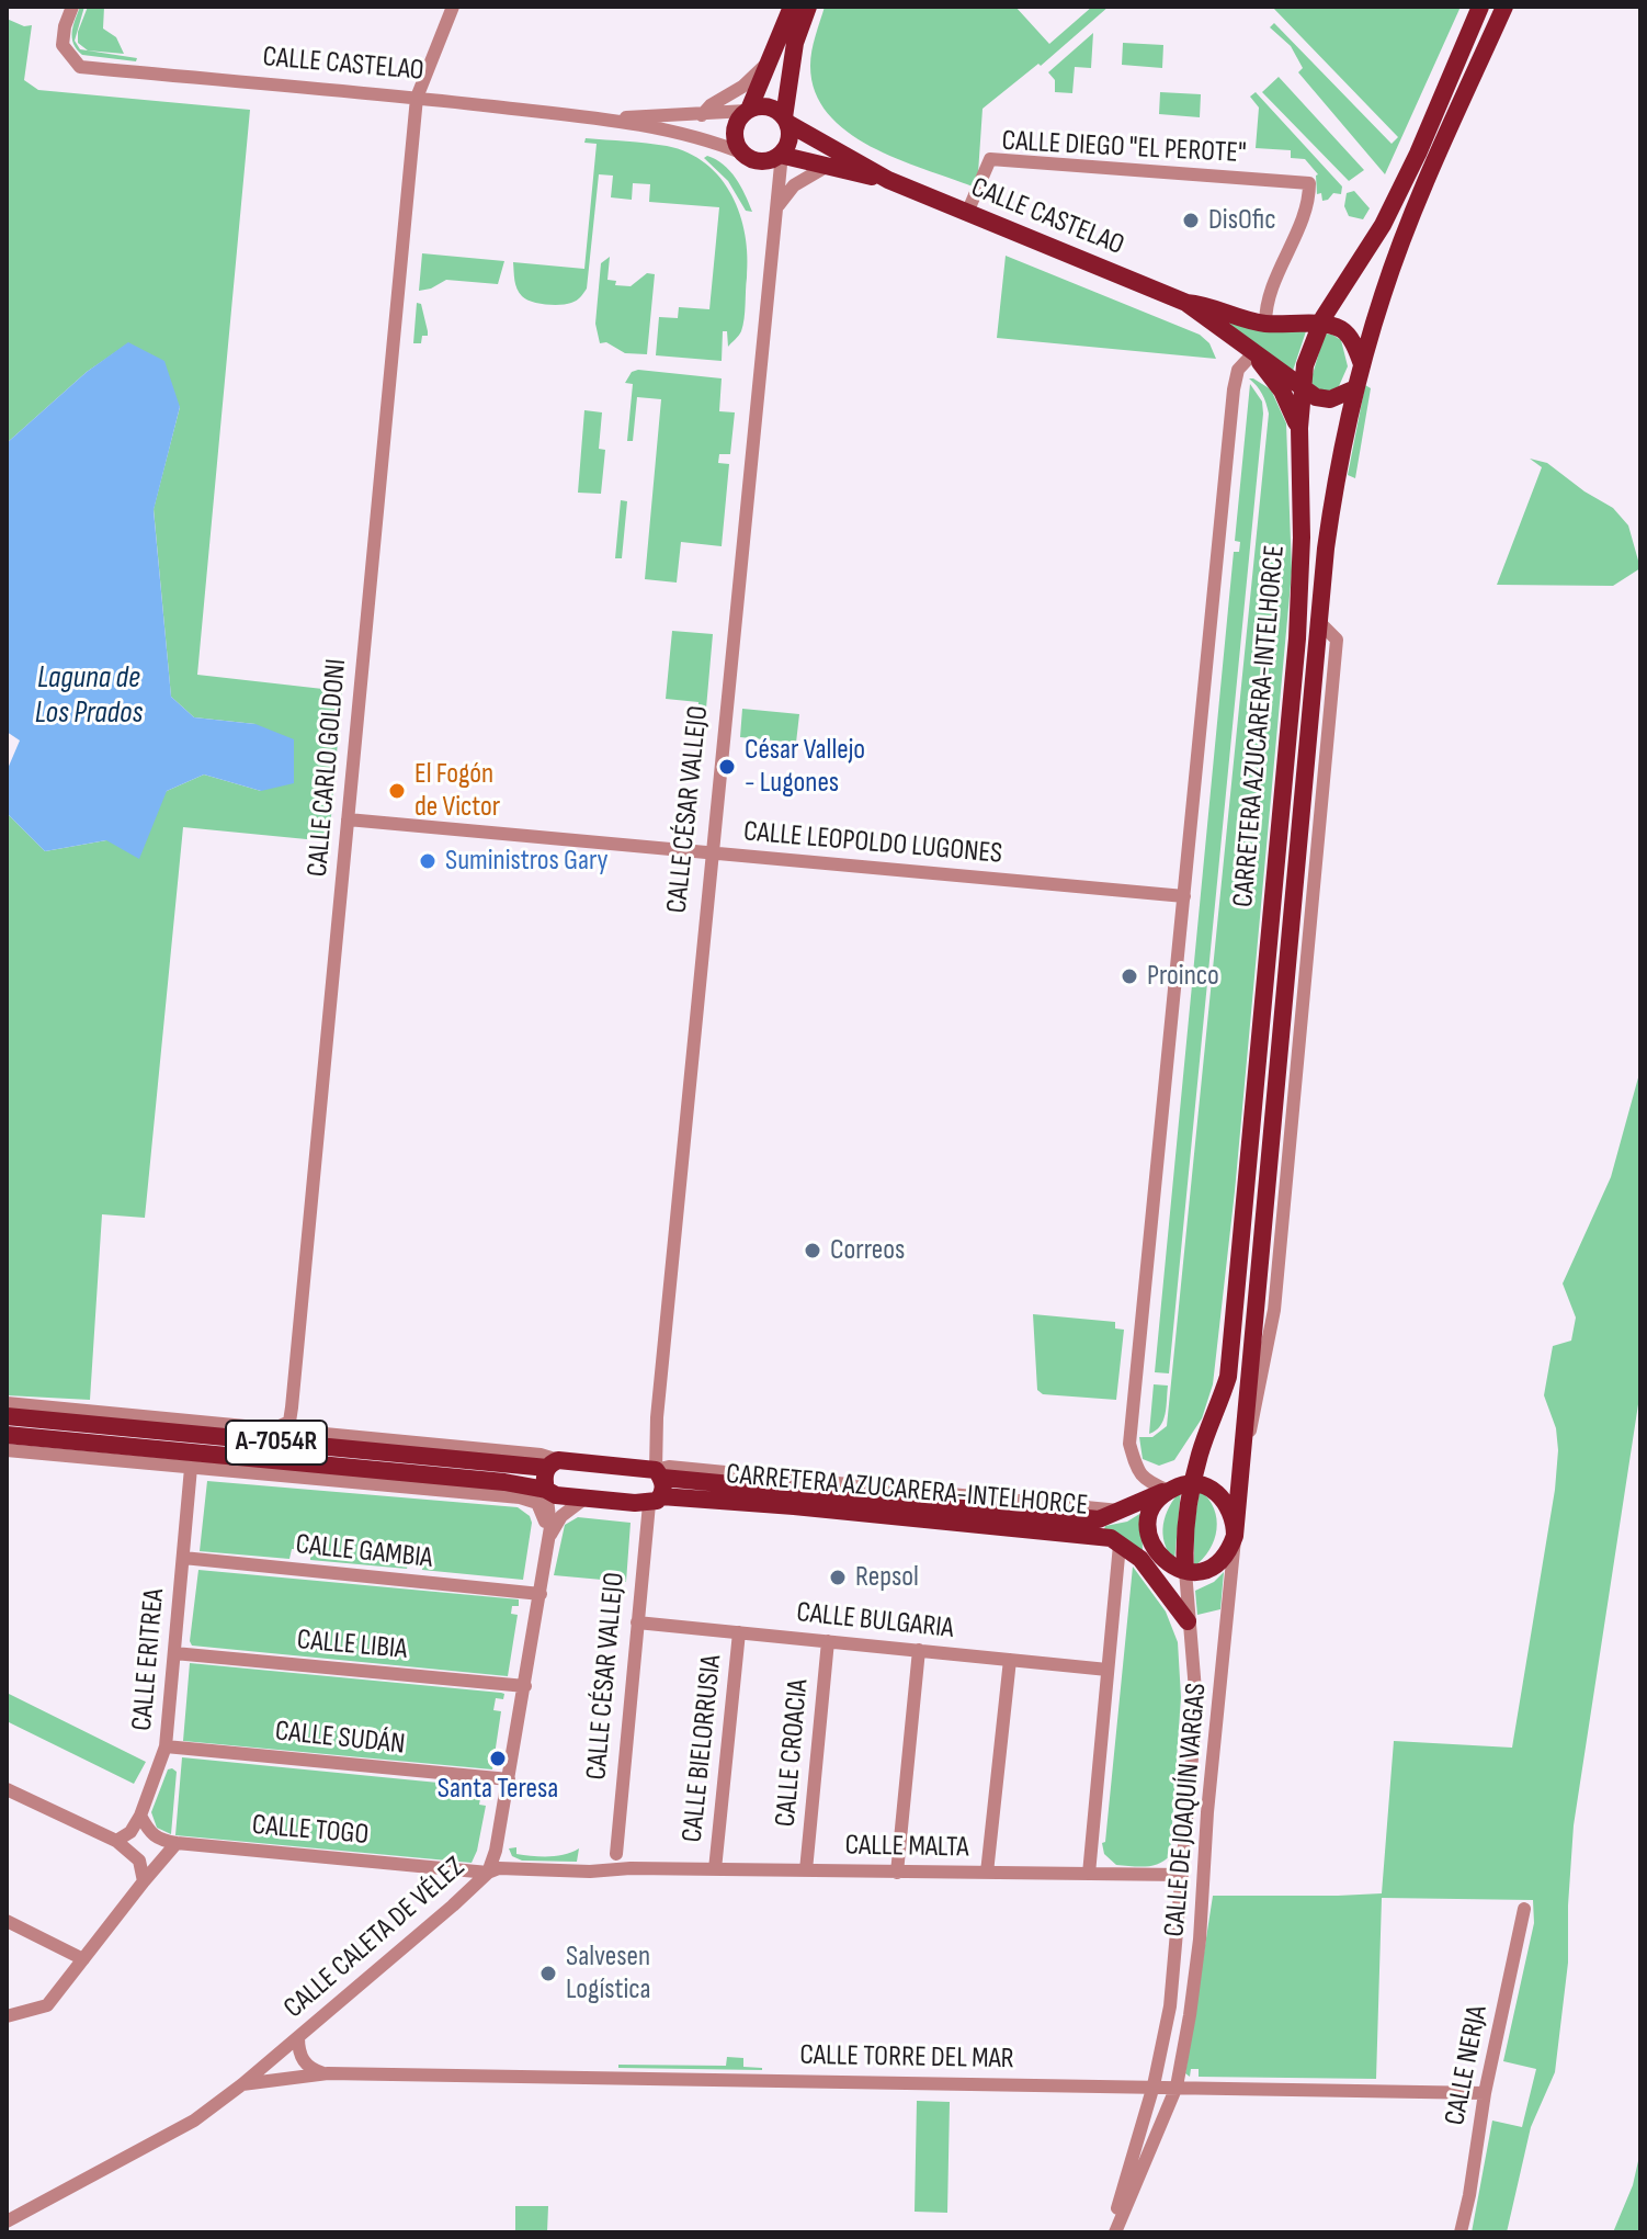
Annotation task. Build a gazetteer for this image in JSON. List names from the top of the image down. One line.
{"streets":{"main road":["CALLE CASTELAO","CARRETERA AZUCARERA-INTELHORCE","A-7054R"],"street":["CALLE DIEGO \"EL PEROTE\"","CALLE CARLO GOLDONI","CALLE CÉSAR VALLEJO","CALLE LEOPOLDO LUGONES","CALLE GAMBIA","CALLE BULGARIA","CALLE LIBIA","CALLE ERITREA","CALLE SUDÁN","CALLE BIELORRUSIA","CALLE CROACIA","CALLE DE JOAQUÍN VARGAS","CALLE TOGO","CALLE MALTA","CALLE CALETA DE VÉLEZ","CALLE TORRE DEL MAR","CALLE NERJA"]},"crossings":[["CALLE CASTELAO","CALLE DIEGO \"EL PEROTE\""],["CALLE CASTELAO","CARRETERA AZUCARERA-INTELHORCE"],["CALLE CASTELAO","CALLE CARLO GOLDONI"],["CALLE CASTELAO","CALLE CÉSAR VALLEJO"],["CARRETERA AZUCARERA-INTELHORCE","CALLE CÉSAR VALLEJO"],["CARRETERA AZUCARERA-INTELHORCE","CALLE LEOPOLDO LUGONES"],["CARRETERA AZUCARERA-INTELHORCE","A-7054R"],["CARRETERA AZUCARERA-INTELHORCE","CALLE DE JOAQUÍN VARGAS"],["CALLE CARLO GOLDONI","CALLE LEOPOLDO LUGONES"],["CALLE CÉSAR VALLEJO","CALLE LEOPOLDO LUGONES"],["CALLE CÉSAR VALLEJO","A-7054R"],["CALLE CÉSAR VALLEJO","CALLE BULGARIA"],["A-7054R","CALLE CALETA DE VÉLEZ"],["CALLE GAMBIA","CALLE ERITREA"],["CALLE GAMBIA","CALLE CALETA DE VÉLEZ"],["CALLE BULGARIA","CALLE BIELORRUSIA"],["CALLE BULGARIA","CALLE CROACIA"],["CALLE LIBIA","CALLE ERITREA"],["CALLE LIBIA","CALLE CALETA DE VÉLEZ"],["CALLE ERITREA","CALLE SUDÁN"],["CALLE ERITREA","CALLE TOGO"],["CALLE SUDÁN","CALLE CALETA DE VÉLEZ"],["CALLE BIELORRUSIA","CALLE MALTA"],["CALLE CROACIA","CALLE MALTA"],["CALLE DE JOAQUÍN VARGAS","CALLE MALTA"],["CALLE DE JOAQUÍN VARGAS","CALLE TORRE DEL MAR"],["CALLE TOGO","CALLE MALTA"],["CALLE TOGO","CALLE CALETA DE VÉLEZ"],["CALLE MALTA","CALLE CALETA DE VÉLEZ"],["CALLE CALETA DE VÉLEZ","CALLE TORRE DEL MAR"],["CALLE TORRE DEL MAR","CALLE NERJA"]],"water":["Laguna de Los Prados"],"places":["DisOfic","César Vallejo - Lugones","El Fogón de Victor","Suministros Gary","Proinco","Correos","Repsol","Santa Teresa","Salvesen Logística"]}
